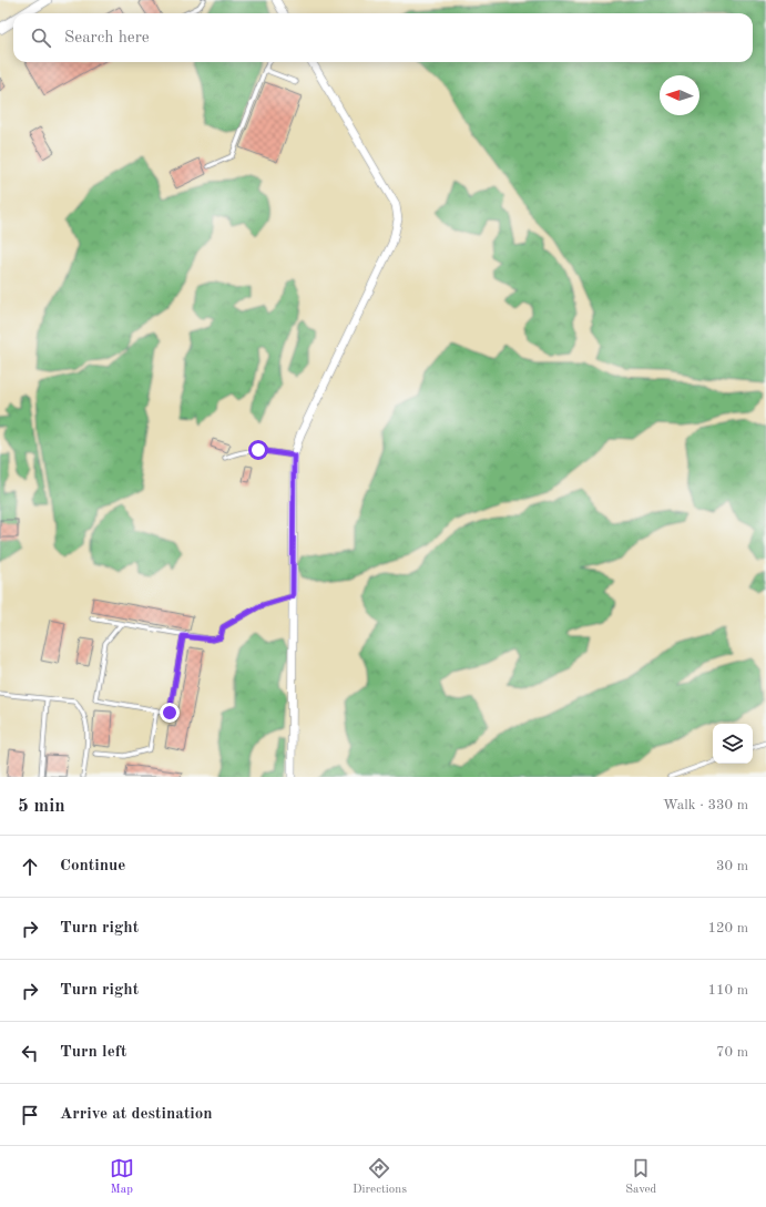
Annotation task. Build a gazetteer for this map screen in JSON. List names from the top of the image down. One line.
{"north":"left","page":{"search":"Search here","heading":["5 min","Walk · 330 m"],"list":[["Continue","30 m"],["Turn right","120 m"],["Turn right","110 m"],["Turn left","70 m"],"Arrive at destination"],"nav":["Map","Directions","Saved"]}}
